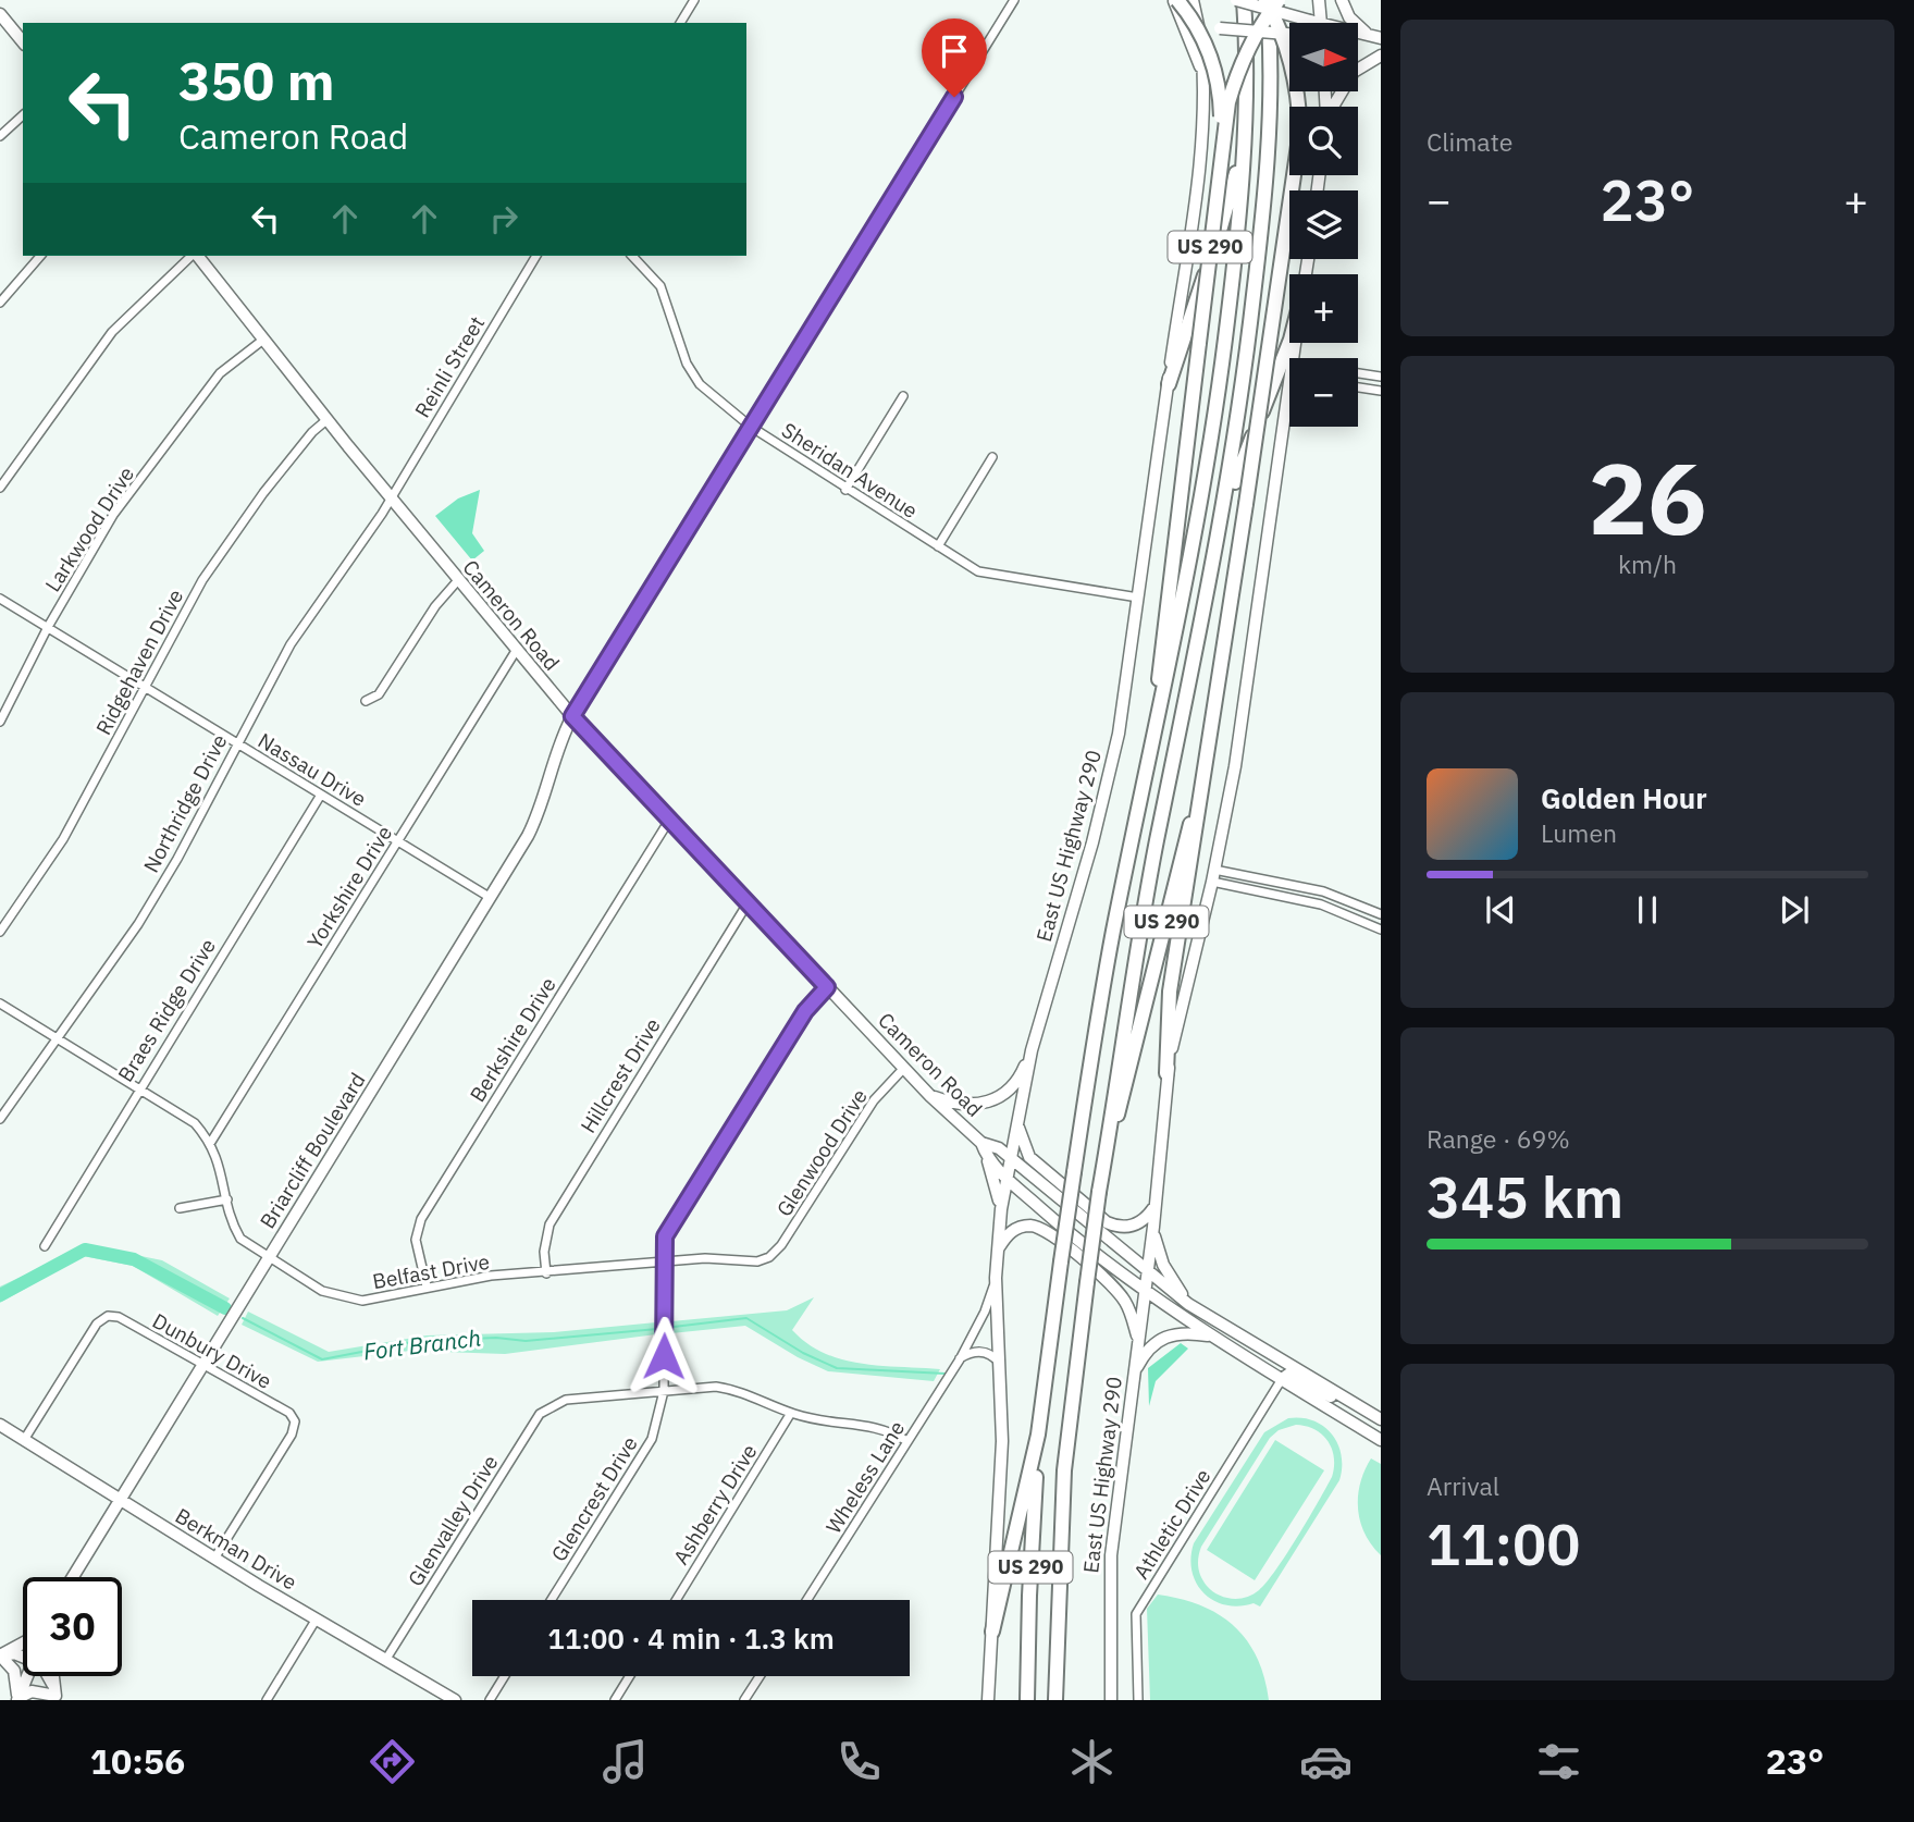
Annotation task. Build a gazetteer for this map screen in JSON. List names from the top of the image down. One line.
{"streets":{"highway":["US 290"],"main road":["Cameron Road","East US Highway 290","Briarcliff Boulevard","Berkman Drive"],"street":["Reinli Street","Sheridan Avenue","Larkwood Drive","Ridgehaven Drive","Nassau Drive","Northridge Drive","Yorkshire Drive","Braes Ridge Drive","Berkshire Drive","Hillcrest Drive","Glenwood Drive","Belfast Drive","Dunbury Drive","Wheless Lane","Glencrest Drive","Ashberry Drive","Glenvalley Drive","Athletic Drive"]},"crossings":[["Reinli Street","Cameron Road"],["Reinli Street","Northridge Drive"],["Sheridan Avenue","East US Highway 290"],["Sheridan Avenue","Briarcliff Boulevard"],["Larkwood Drive","Cameron Road"],["Larkwood Drive","Nassau Drive"],["Cameron Road","Ridgehaven Drive"],["Cameron Road","Northridge Drive"],["Cameron Road","East US Highway 290"],["Cameron Road","Yorkshire Drive"],["Cameron Road","Berkshire Drive"],["Cameron Road","Hillcrest Drive"],["Cameron Road","Briarcliff Boulevard"],["Cameron Road","Glenwood Drive"],["Cameron Road","Glencrest Drive"],["Cameron Road","Athletic Drive"],["Ridgehaven Drive","Nassau Drive"],["Nassau Drive","Northridge Drive"],["Nassau Drive","Yorkshire Drive"],["Nassau Drive","Braes Ridge Drive"],["Nassau Drive","Briarcliff Boulevard"],["Northridge Drive","Belfast Drive"],["East US Highway 290","Wheless Lane"],["Yorkshire Drive","Belfast Drive"],["Braes Ridge Drive","Belfast Drive"],["Berkshire Drive","Belfast Drive"],["Hillcrest Drive","Belfast Drive"],["Briarcliff Boulevard","Belfast Drive"],["Briarcliff Boulevard","Dunbury Drive"],["Briarcliff Boulevard","Berkman Drive"],["Glenwood Drive","Belfast Drive"],["Belfast Drive","Glencrest Drive"],["Dunbury Drive","Berkman Drive"],["Glencrest Drive","Glenvalley Drive"],["Glenvalley Drive","Berkman Drive"]],"water":["Fort Branch"],"north":"right","page":{"tile":["Climate",["26","km/h"],["Range · 69%","345 km"],["Arrival","11:00"]],"map_buttons":["+","−"],"turn":["350 m","Cameron Road"],"heat":["−","23°","+"],"song":["Golden Hour","Lumen"],"limit":"30","trip":"11:00 · 4 min · 1.3 km","tabs":["10:56","23°"]}}
